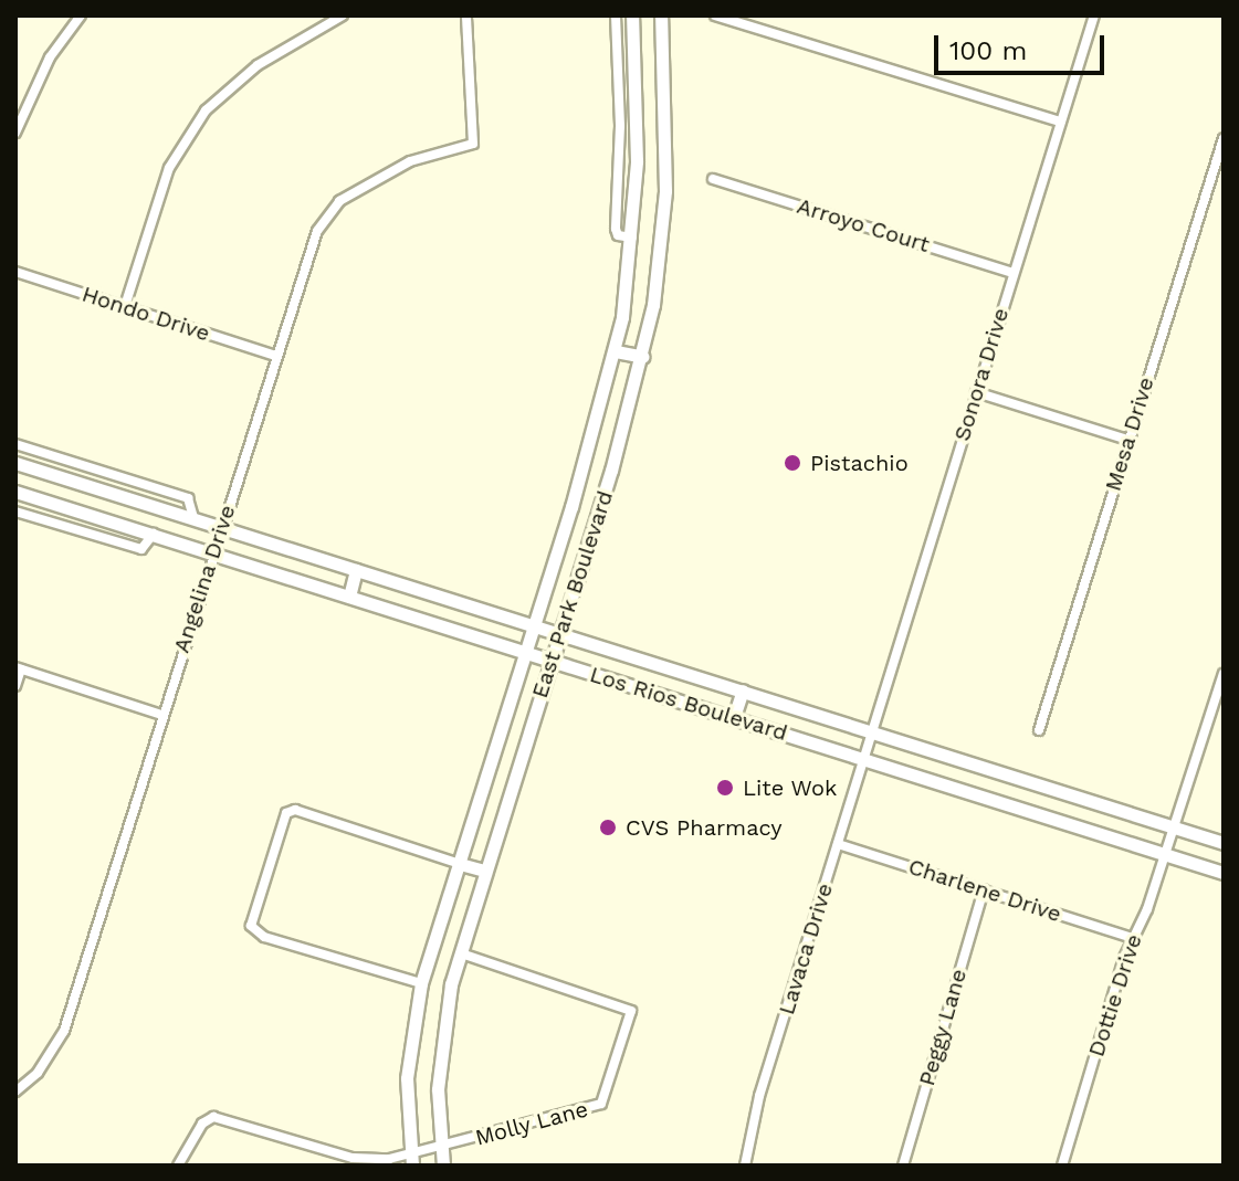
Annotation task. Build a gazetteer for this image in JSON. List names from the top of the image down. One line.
{"streets":{"main road":["East Park Boulevard","Los Rios Boulevard"],"street":["Arroyo Court","Hondo Drive","Sonora Drive","Mesa Drive","Angelina Drive","Charlene Drive","Lavaca Drive","Dottie Drive","Peggy Lane","Molly Lane"]},"crossings":[["Arroyo Court","Sonora Drive"],["Hondo Drive","Angelina Drive"],["Sonora Drive","Los Rios Boulevard"],["Sonora Drive","Lavaca Drive"],["Angelina Drive","Los Rios Boulevard"],["East Park Boulevard","Los Rios Boulevard"],["East Park Boulevard","Molly Lane"],["Los Rios Boulevard","Lavaca Drive"],["Los Rios Boulevard","Dottie Drive"],["Charlene Drive","Lavaca Drive"],["Charlene Drive","Dottie Drive"],["Charlene Drive","Peggy Lane"]],"places":["Pistachio","Lite Wok","CVS Pharmacy"],"scale_bar":"100 m"}
